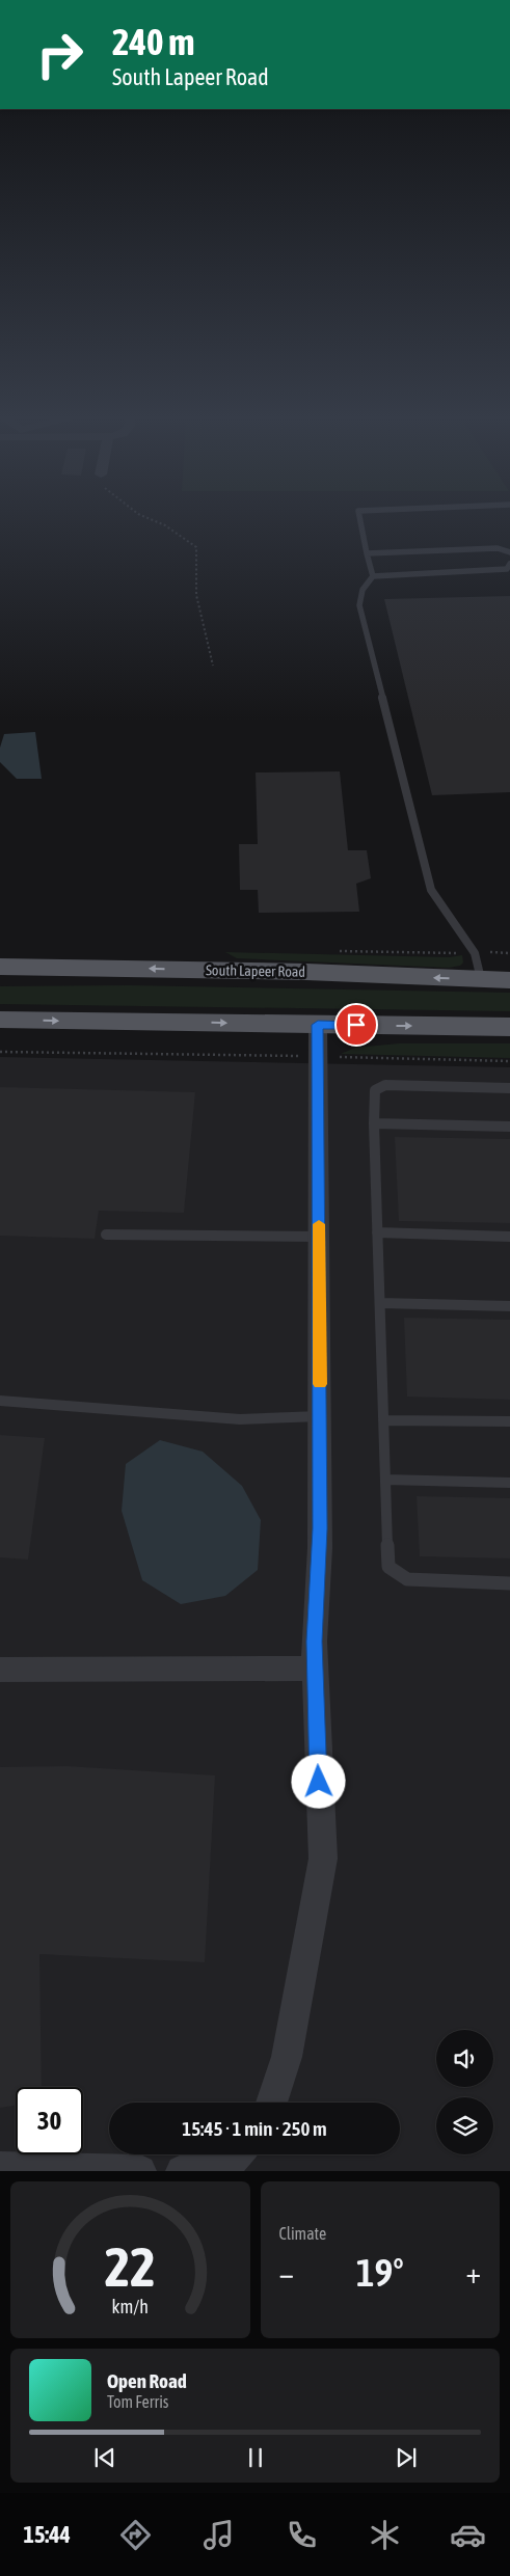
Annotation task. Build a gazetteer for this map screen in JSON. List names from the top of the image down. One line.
{"streets":{"main road":["South Lapeer Road"]},"page":{"turn":["240 m","South Lapeer Road"],"limit":"30","trip":"15:45 · 1 min · 250 m","tile":"Climate","heat":["−","19°","+"],"song":["Open Road","Tom Ferris"],"tabs":"15:44","gauge":["22","km/h"]}}
